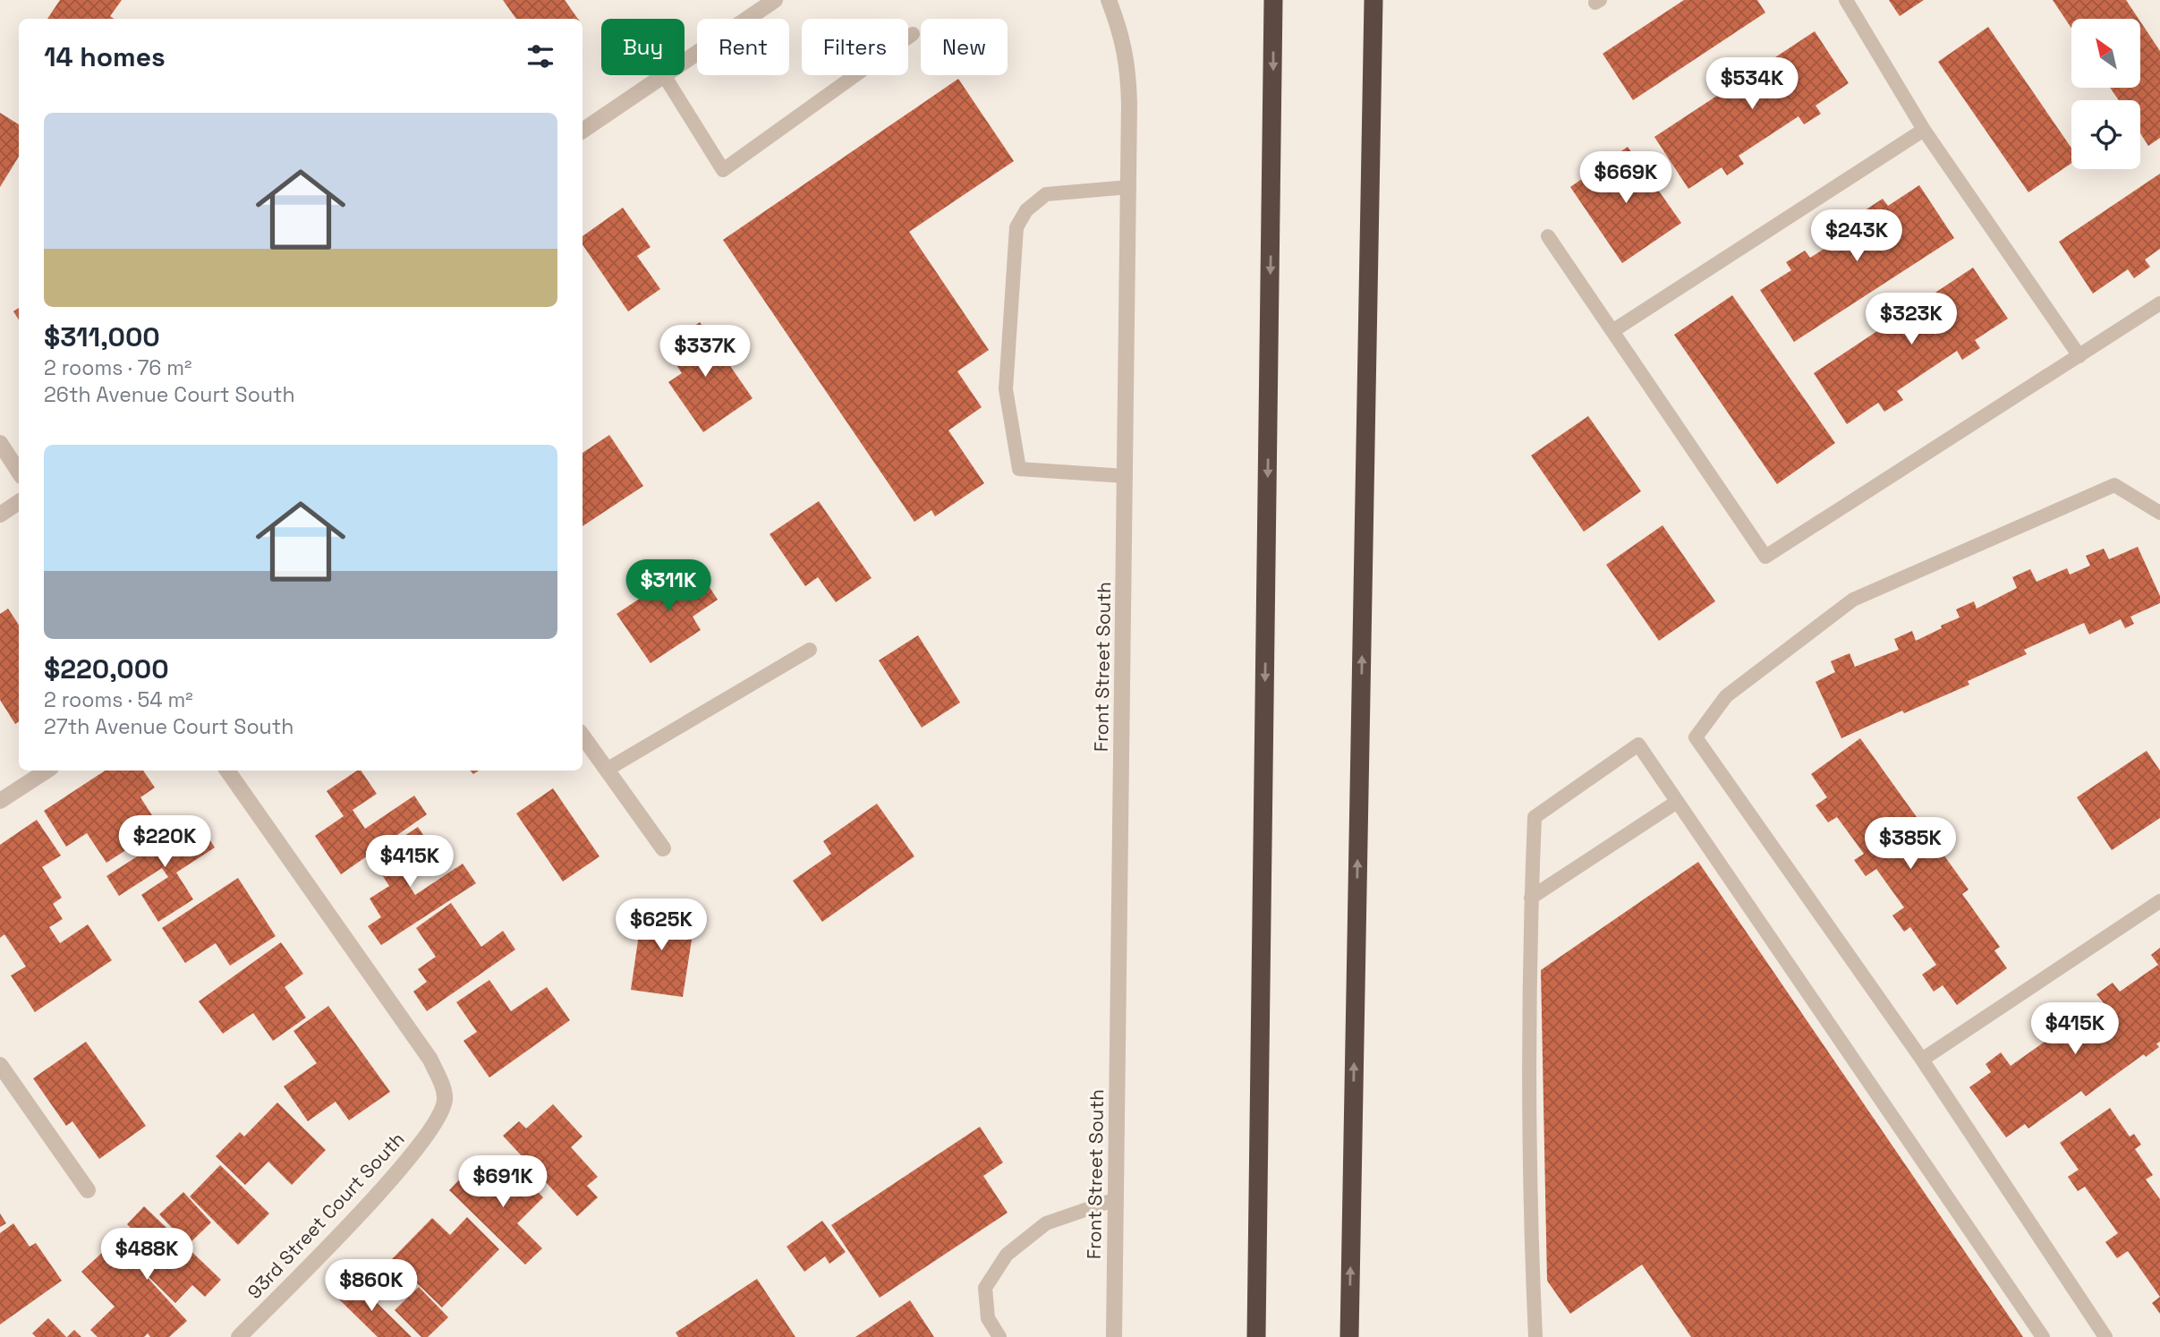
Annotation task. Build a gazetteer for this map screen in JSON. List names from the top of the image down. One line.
{"streets":{"street":["Front Street South","93rd Street Court South"]},"north":"top left","page":{"chip":["Buy","Rent","Filters","New"],"heading":"14 homes","price":["$534K","$669K","$243K","$323K","$337K","$311K","$220K","$385K","$415K","$625K","$415K","$691K","$488K","$860K"],"list":[{"name":"$311,000","note":"2 rooms · 76 m² · 26th Avenue Court South"},{"name":"$220,000","note":"2 rooms · 54 m² · 27th Avenue Court South"}]}}
